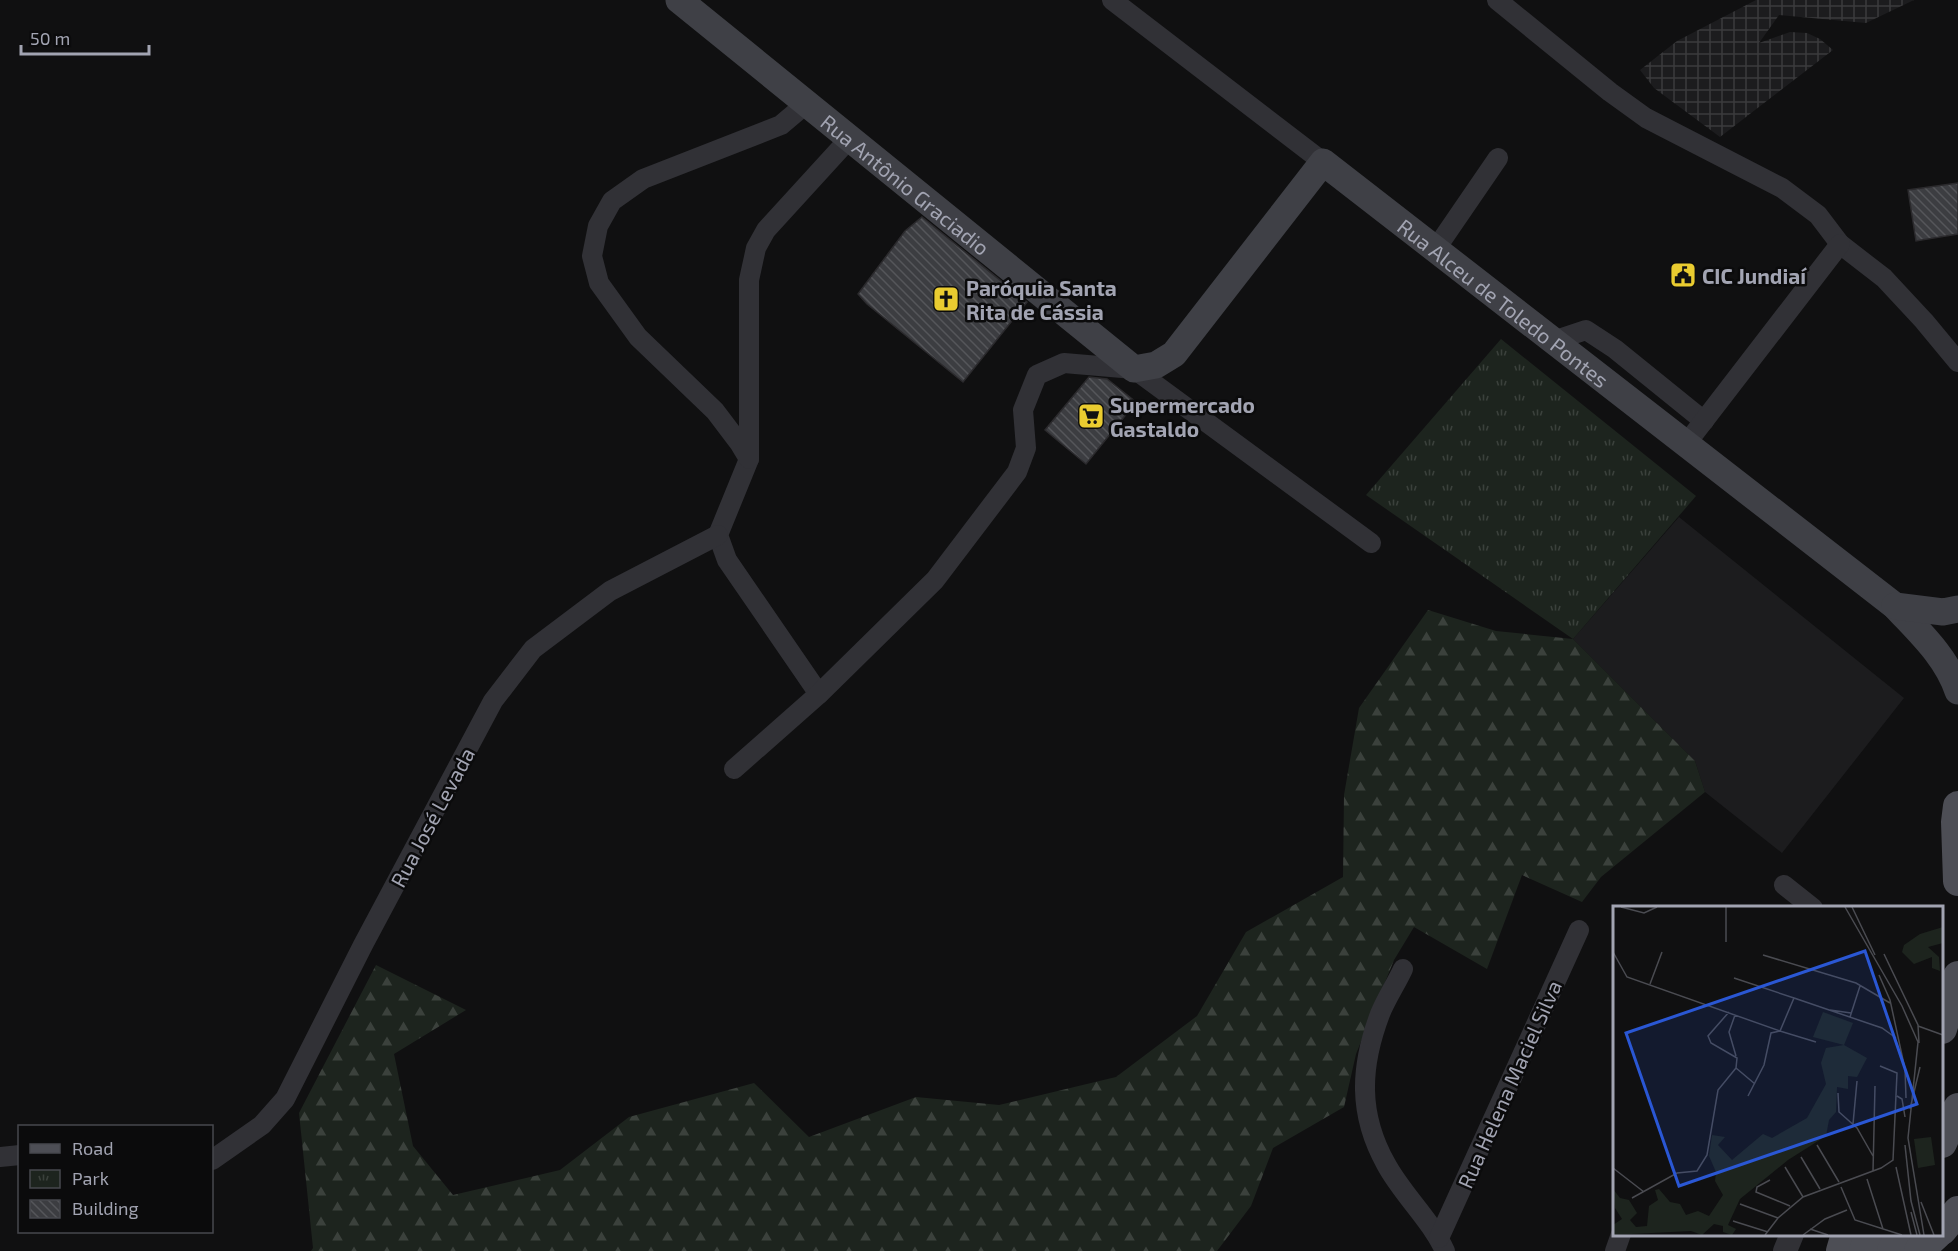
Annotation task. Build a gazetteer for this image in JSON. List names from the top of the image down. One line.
{"streets":{"main road":["Rua Antônio Graciadio","Rua Alceu de Toledo Pontes"],"street":["Rua José Levada","Rua Helena Maciel Silva"]},"places":{"public building":["CIC Jundiaí"],"church":["Paróquia Santa Rita de Cássia"],"supermarket":["Supermercado Gastaldo"]},"legend":["Road","Park","Building"],"scale_bar":"50 m"}
